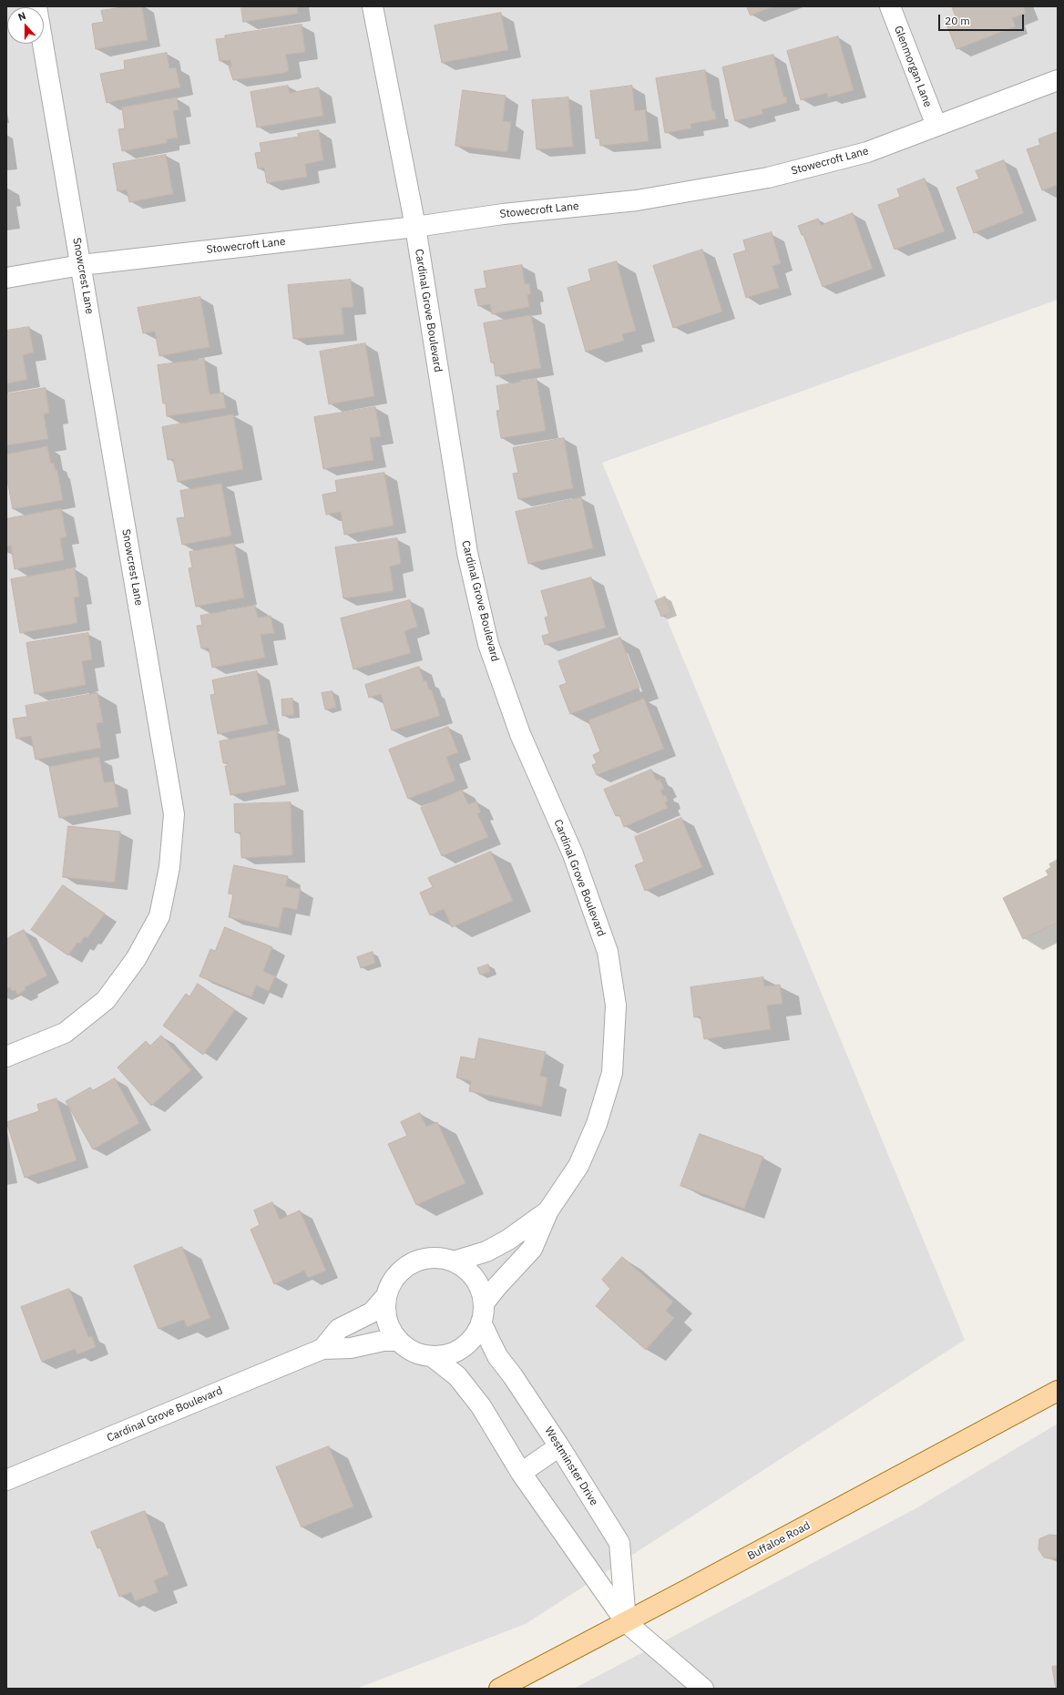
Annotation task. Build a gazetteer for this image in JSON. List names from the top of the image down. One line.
{"streets":{"main road":["Buffaloe Road"],"street":["Glenmorgan Lane","Stowecroft Lane","Snowcrest Lane","Cardinal Grove Boulevard","Westminster Drive"]},"crossings":[["Glenmorgan Lane","Stowecroft Lane"],["Stowecroft Lane","Snowcrest Lane"],["Stowecroft Lane","Cardinal Grove Boulevard"],["Cardinal Grove Boulevard","Westminster Drive"],["Westminster Drive","Buffaloe Road"]],"scale_bar":"20 m","north":"top"}
